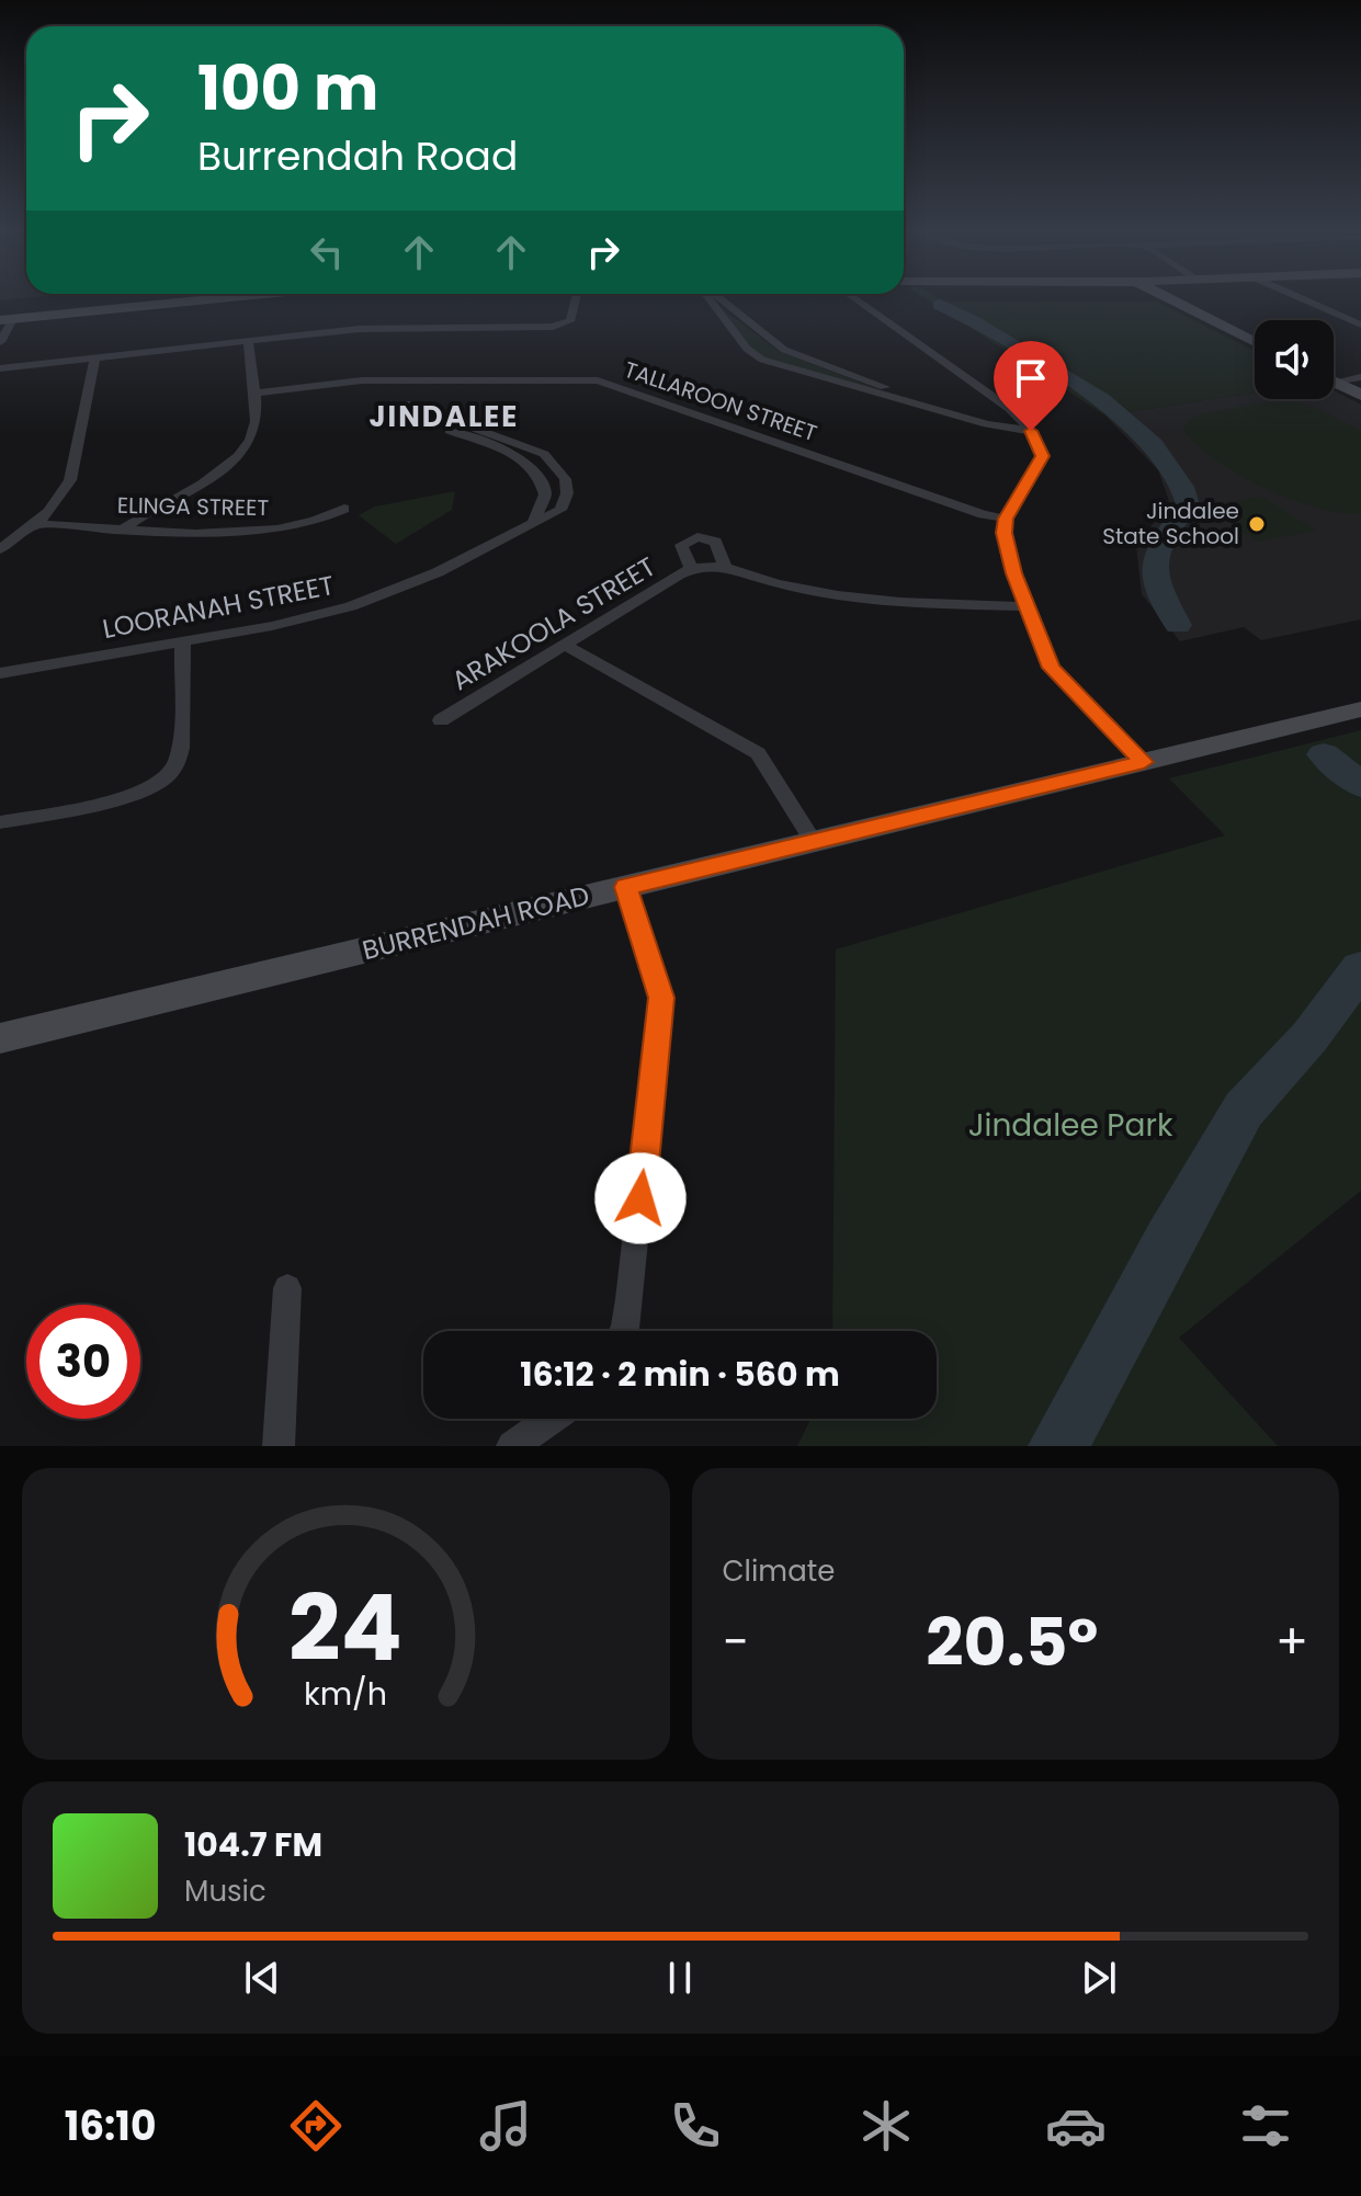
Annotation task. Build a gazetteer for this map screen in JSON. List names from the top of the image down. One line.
{"streets":{"street":["TALLAROON STREET","ELINGA STREET","LOORANAH STREET","ARAKOOLA STREET","BURRENDAH ROAD"]},"districts":["JINDALEE"],"parks":["Jindalee Park"],"places":["Jindalee State School"],"page":{"turn":["100 m","Burrendah Road"],"limit":"30","trip":"16:12 · 2 min · 560 m","tile":"Climate","heat":["−","20.5°","+"],"song":["104.7 FM","Music"],"tabs":"16:10","gauge":["24","km/h"]}}
